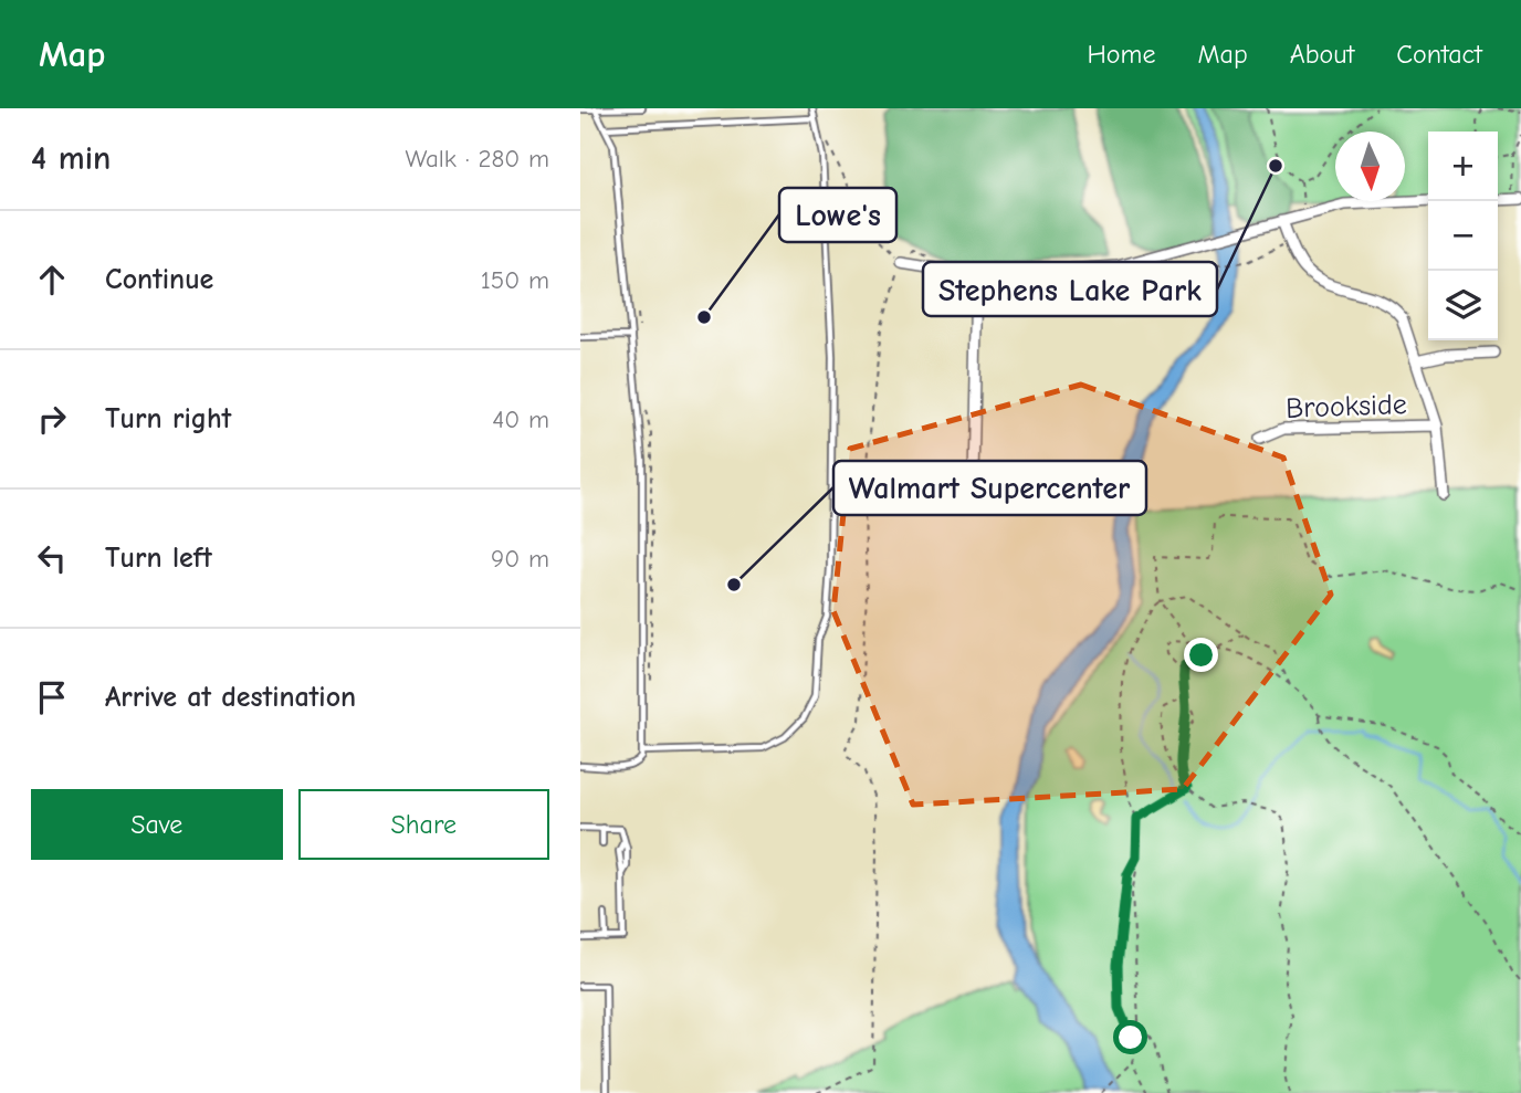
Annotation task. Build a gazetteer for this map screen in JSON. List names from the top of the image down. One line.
{"streets":{"street":["Brookside"]},"places":["Stephens Lake Park","Lowe's","Walmart Supercenter"],"north":"bottom","page":{"header":"Map","nav":["Home","Map","About","Contact"],"heading":["4 min","Walk · 280 m"],"map_buttons":["+","−"],"list":[["Continue","150 m"],["Turn right","40 m"],["Turn left","90 m"],"Arrive at destination"],"buttons":["Save","Share"]}}
